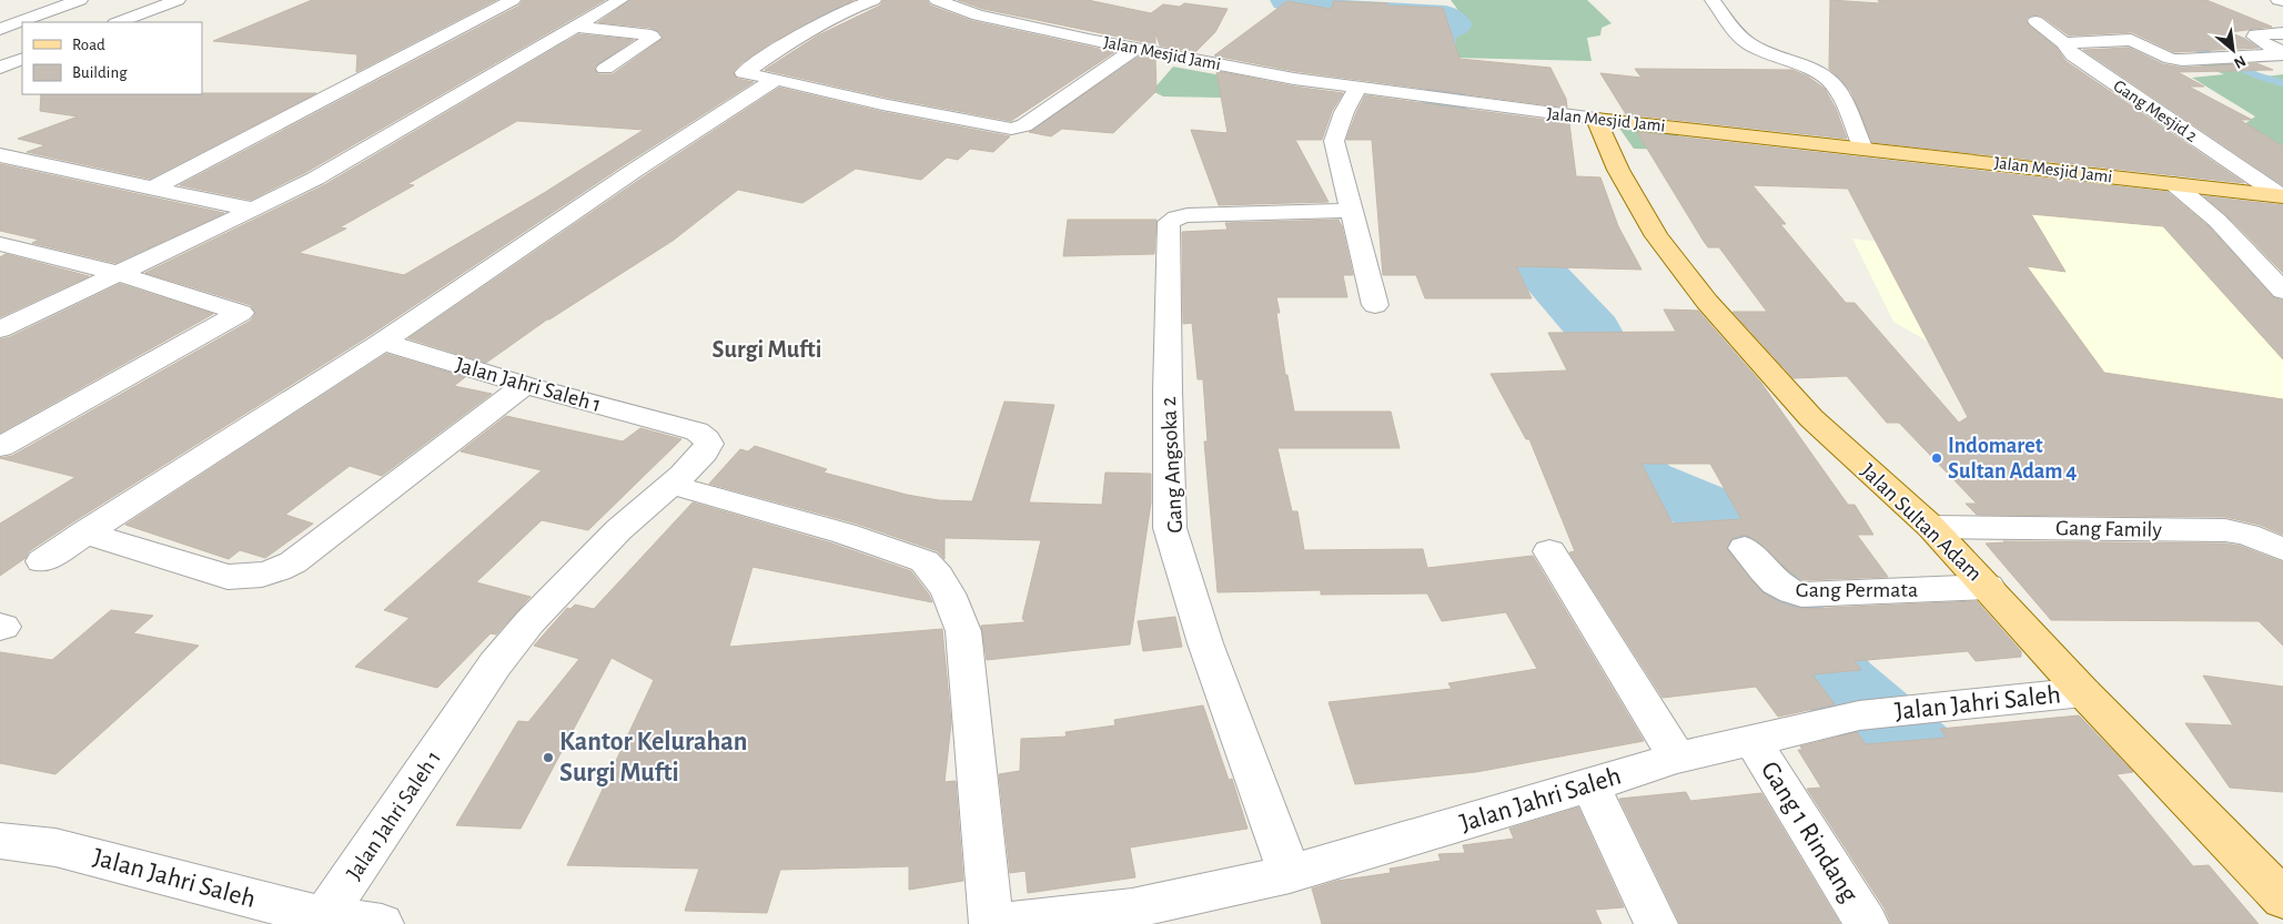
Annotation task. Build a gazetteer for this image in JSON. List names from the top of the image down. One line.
{"streets":{"main road":["Jalan Mesjid Jami","Jalan Sultan Adam"],"street":["Gang Mesjid 2","Jalan Jahri Saleh 1","Gang Angsoka 2","Gang Family","Gang Permata","Jalan Jahri Saleh","Gang 1 Rindang"]},"crossings":[["Jalan Mesjid Jami","Gang Mesjid 2"],["Jalan Mesjid Jami","Jalan Sultan Adam"],["Jalan Jahri Saleh 1","Jalan Jahri Saleh"],["Gang Angsoka 2","Jalan Jahri Saleh"],["Jalan Sultan Adam","Gang Family"],["Jalan Sultan Adam","Gang Permata"],["Jalan Sultan Adam","Jalan Jahri Saleh"],["Jalan Jahri Saleh","Gang 1 Rindang"]],"districts":["Surgi Mufti"],"places":["Indomaret Sultan Adam 4","Kantor Kelurahan Surgi Mufti"],"legend":["Road","Building"],"north":"bottom right"}
